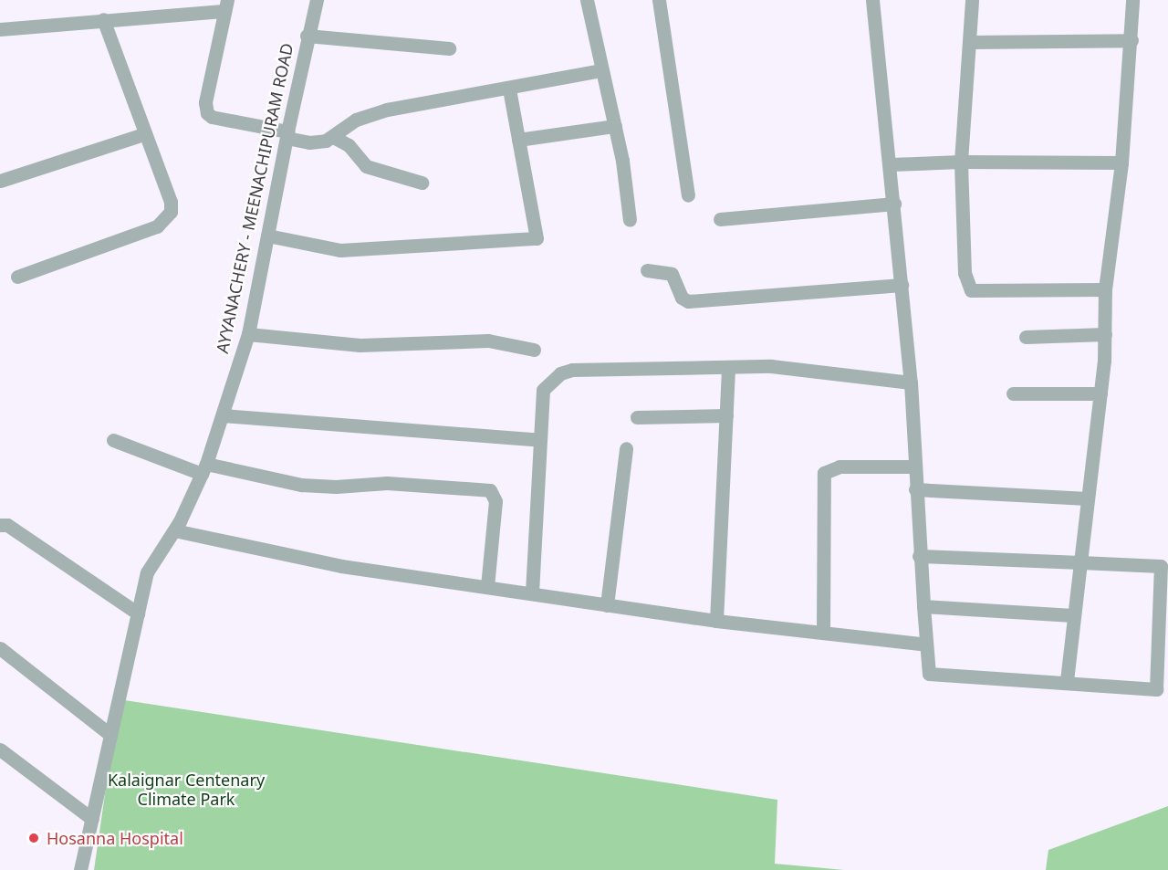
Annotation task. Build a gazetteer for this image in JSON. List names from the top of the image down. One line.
{"streets":{"street":["AYYANACHERY - MEENACHIPURAM ROAD"]},"parks":["Kalaignar Centenary Climate Park"],"places":["Hosanna Hospital"]}
